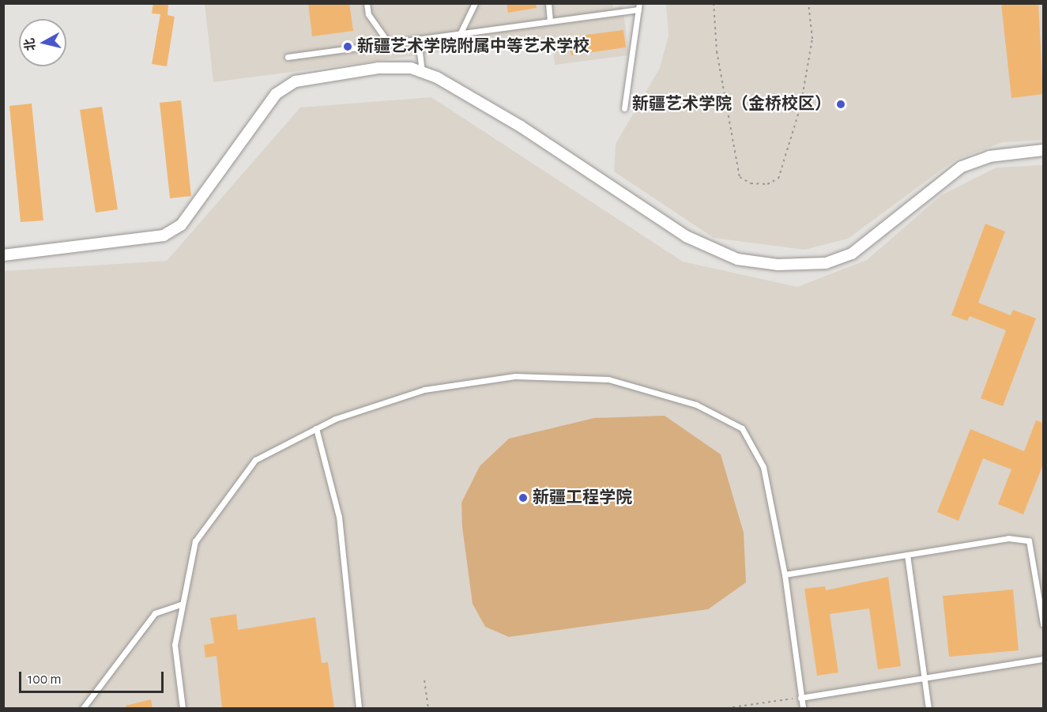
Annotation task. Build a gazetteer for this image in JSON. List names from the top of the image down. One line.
{"places":["新疆艺术学院附属中等艺术学校","新疆艺术学院（金桥校区）","新疆工程学院"],"scale_bar":"100 m","north":"left"}
